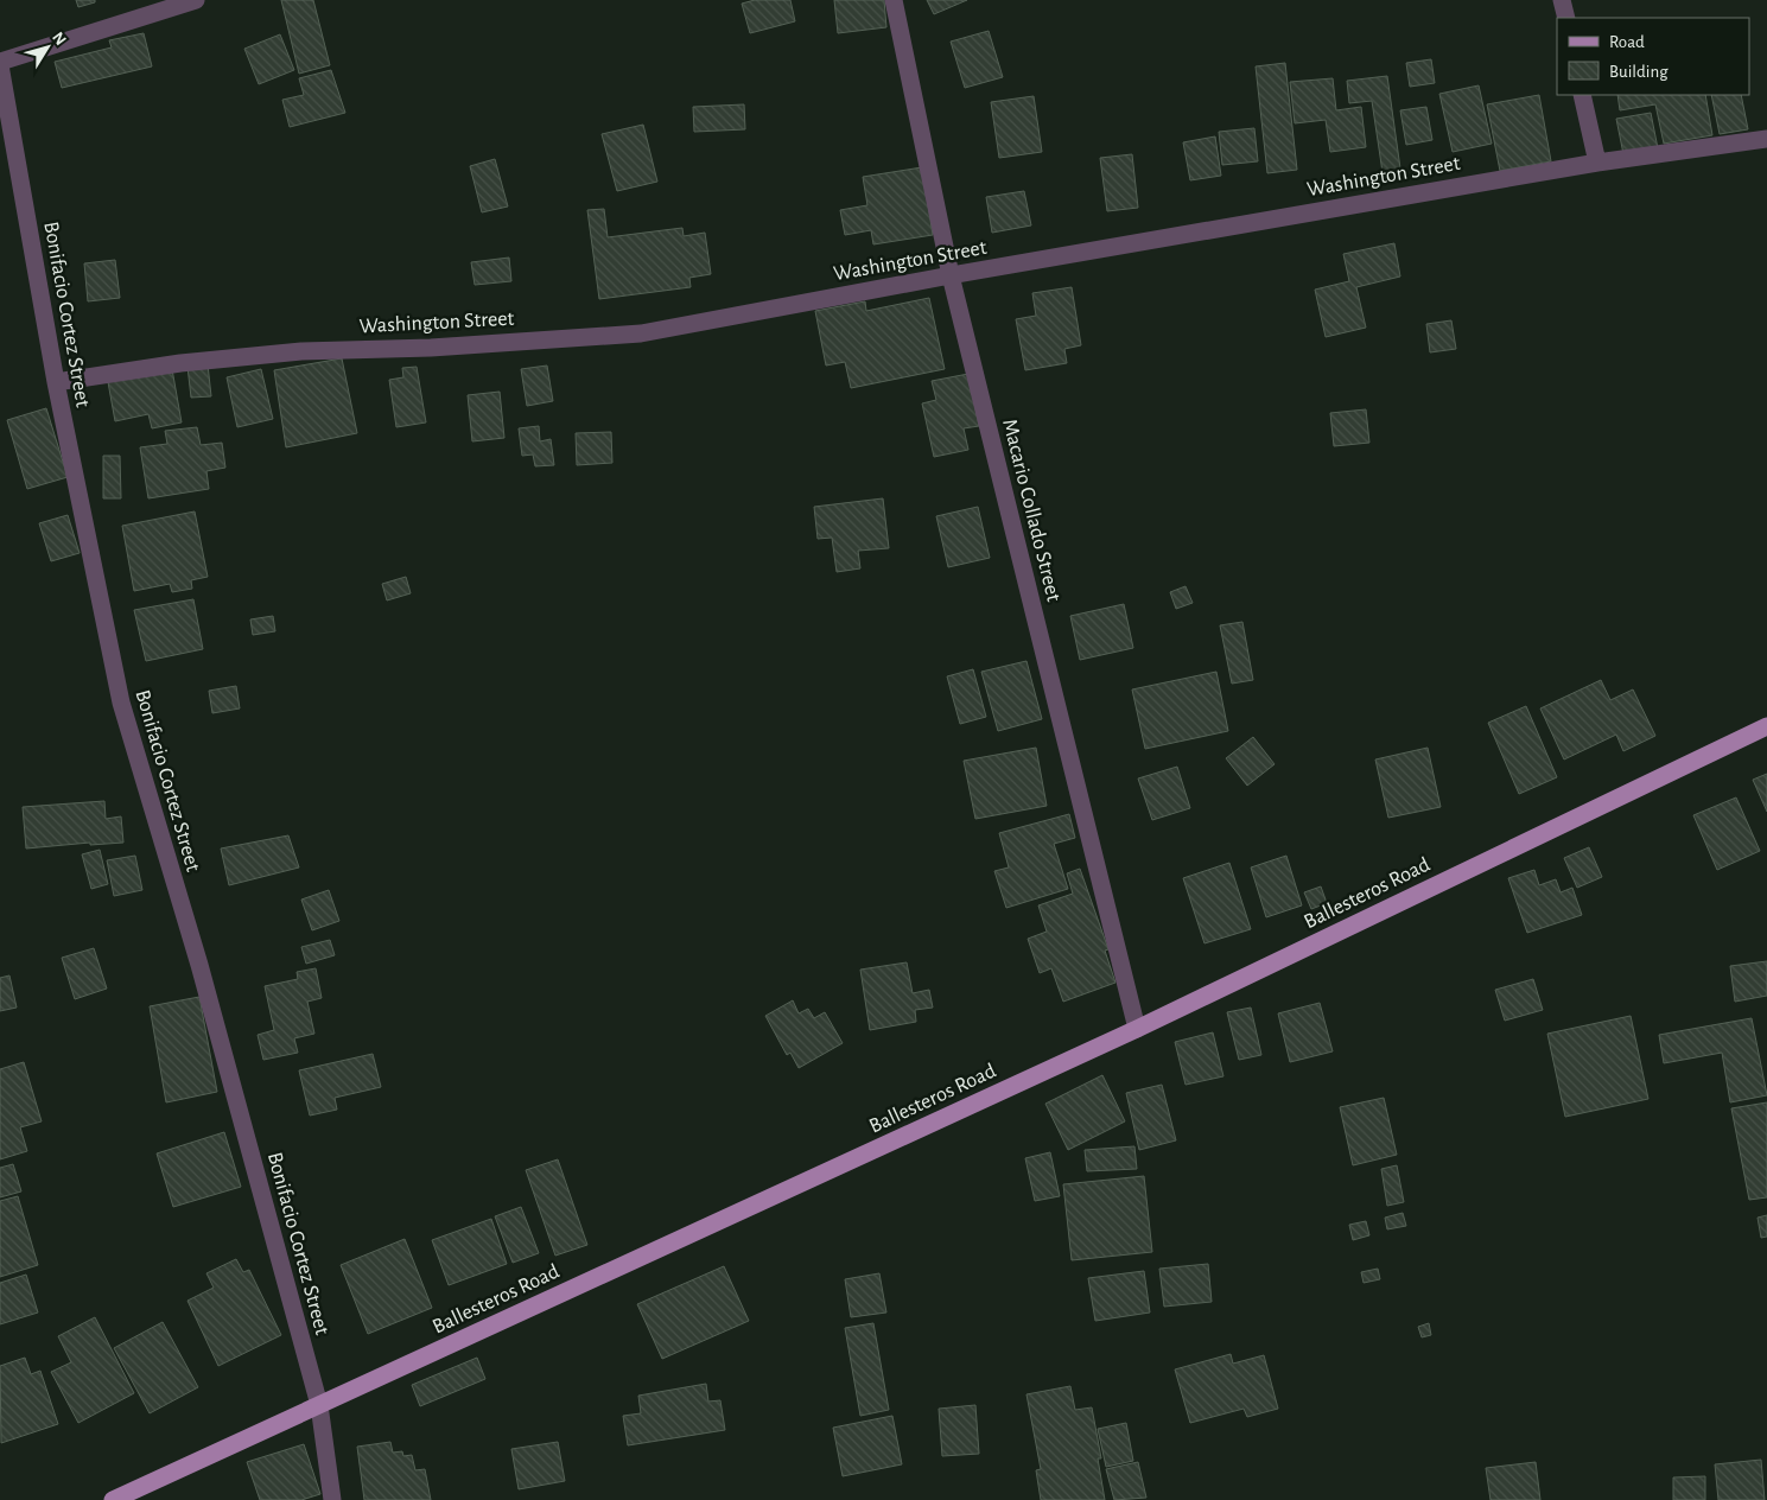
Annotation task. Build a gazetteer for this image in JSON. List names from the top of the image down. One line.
{"streets":{"main road":["Ballesteros Road"],"street":["Washington Street","Bonifacio Cortez Street","Macario Collado Street"]},"crossings":[["Washington Street","Bonifacio Cortez Street"],["Washington Street","Macario Collado Street"],["Bonifacio Cortez Street","Ballesteros Road"],["Macario Collado Street","Ballesteros Road"]],"legend":["Road","Building"],"north":"top right"}
